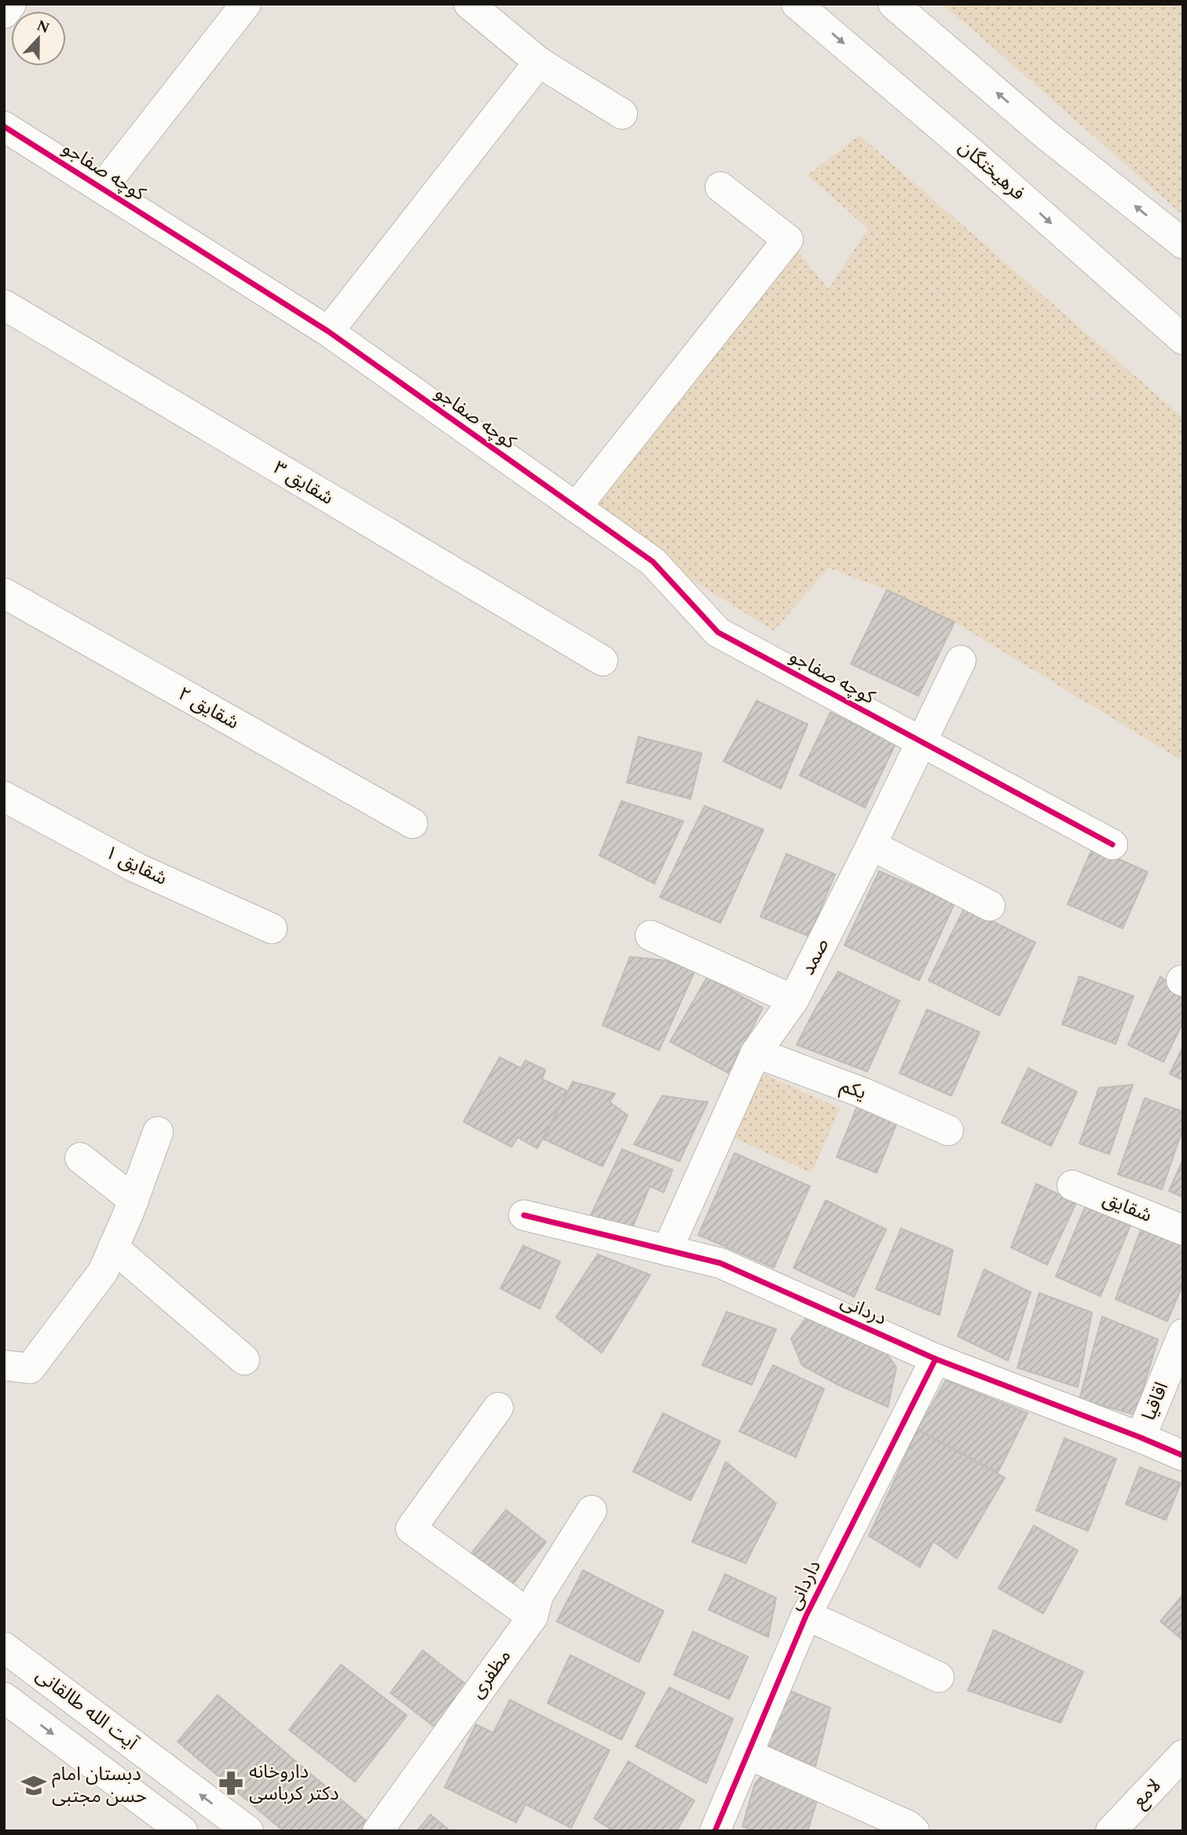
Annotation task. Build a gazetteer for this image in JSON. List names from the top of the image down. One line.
{"streets":{"street":["فرهیختگان","کوچه صفاجو","شقایق ۳","شقایق ۲","شقایق ۱","صمد","یکم","شقایق","دردانی","اقاقیا","داردانی","مظفری","آیت الله طالقانی","لامع"]},"crossings":[["کوچه صفاجو","صمد"],["صمد","یکم"],["صمد","دردانی"],["دردانی","اقاقیا"],["دردانی","داردانی"]],"places":{"pharmacy":["داروخانه دکتر کرباسی"],"school or university":["دبستان امام حسن مجتبی"]},"north":"top"}
